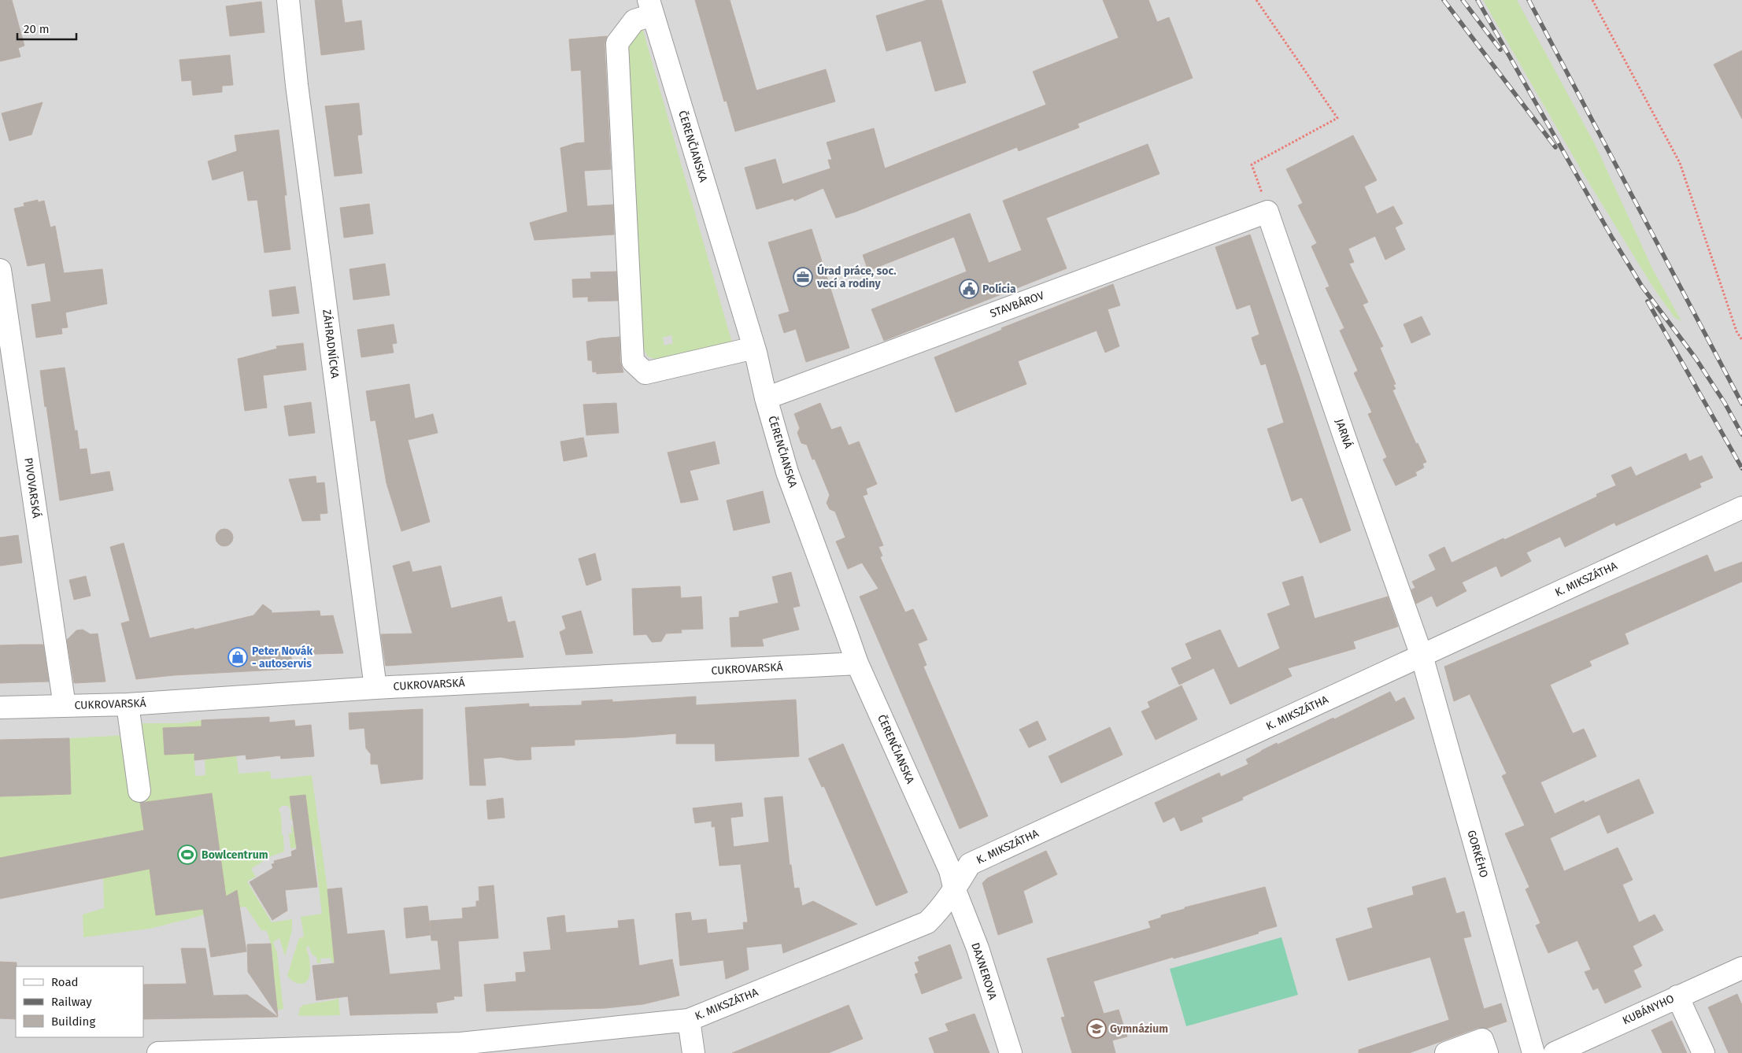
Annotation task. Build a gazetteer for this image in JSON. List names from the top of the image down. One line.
{"streets":{"street":["ČERENČIANSKA","STAVBÁROV","ZÁHRADNÍCKA","JARNÁ","PIVOVARSKÁ","K. MIKSZÁTHA","CUKROVARSKÁ","GORKÉHO","DAXNEROVA","KUBÁNYHO"]},"crossings":[["ČERENČIANSKA","STAVBÁROV"],["ČERENČIANSKA","K. MIKSZÁTHA"],["ČERENČIANSKA","CUKROVARSKÁ"],["ČERENČIANSKA","DAXNEROVA"],["STAVBÁROV","JARNÁ"],["ZÁHRADNÍCKA","CUKROVARSKÁ"],["JARNÁ","K. MIKSZÁTHA"],["JARNÁ","GORKÉHO"],["PIVOVARSKÁ","CUKROVARSKÁ"],["K. MIKSZÁTHA","GORKÉHO"],["K. MIKSZÁTHA","DAXNEROVA"]],"places":{"office":["Úrad práce, soc. vecí a rodiny"],"public building":["Polícia"],"shop":["Peter Novák - autoservis"],"sports":["Bowlcentrum"],"school or university":["Gymnázium"]},"legend":["Road","Railway","Building"],"scale_bar":"20 m"}
